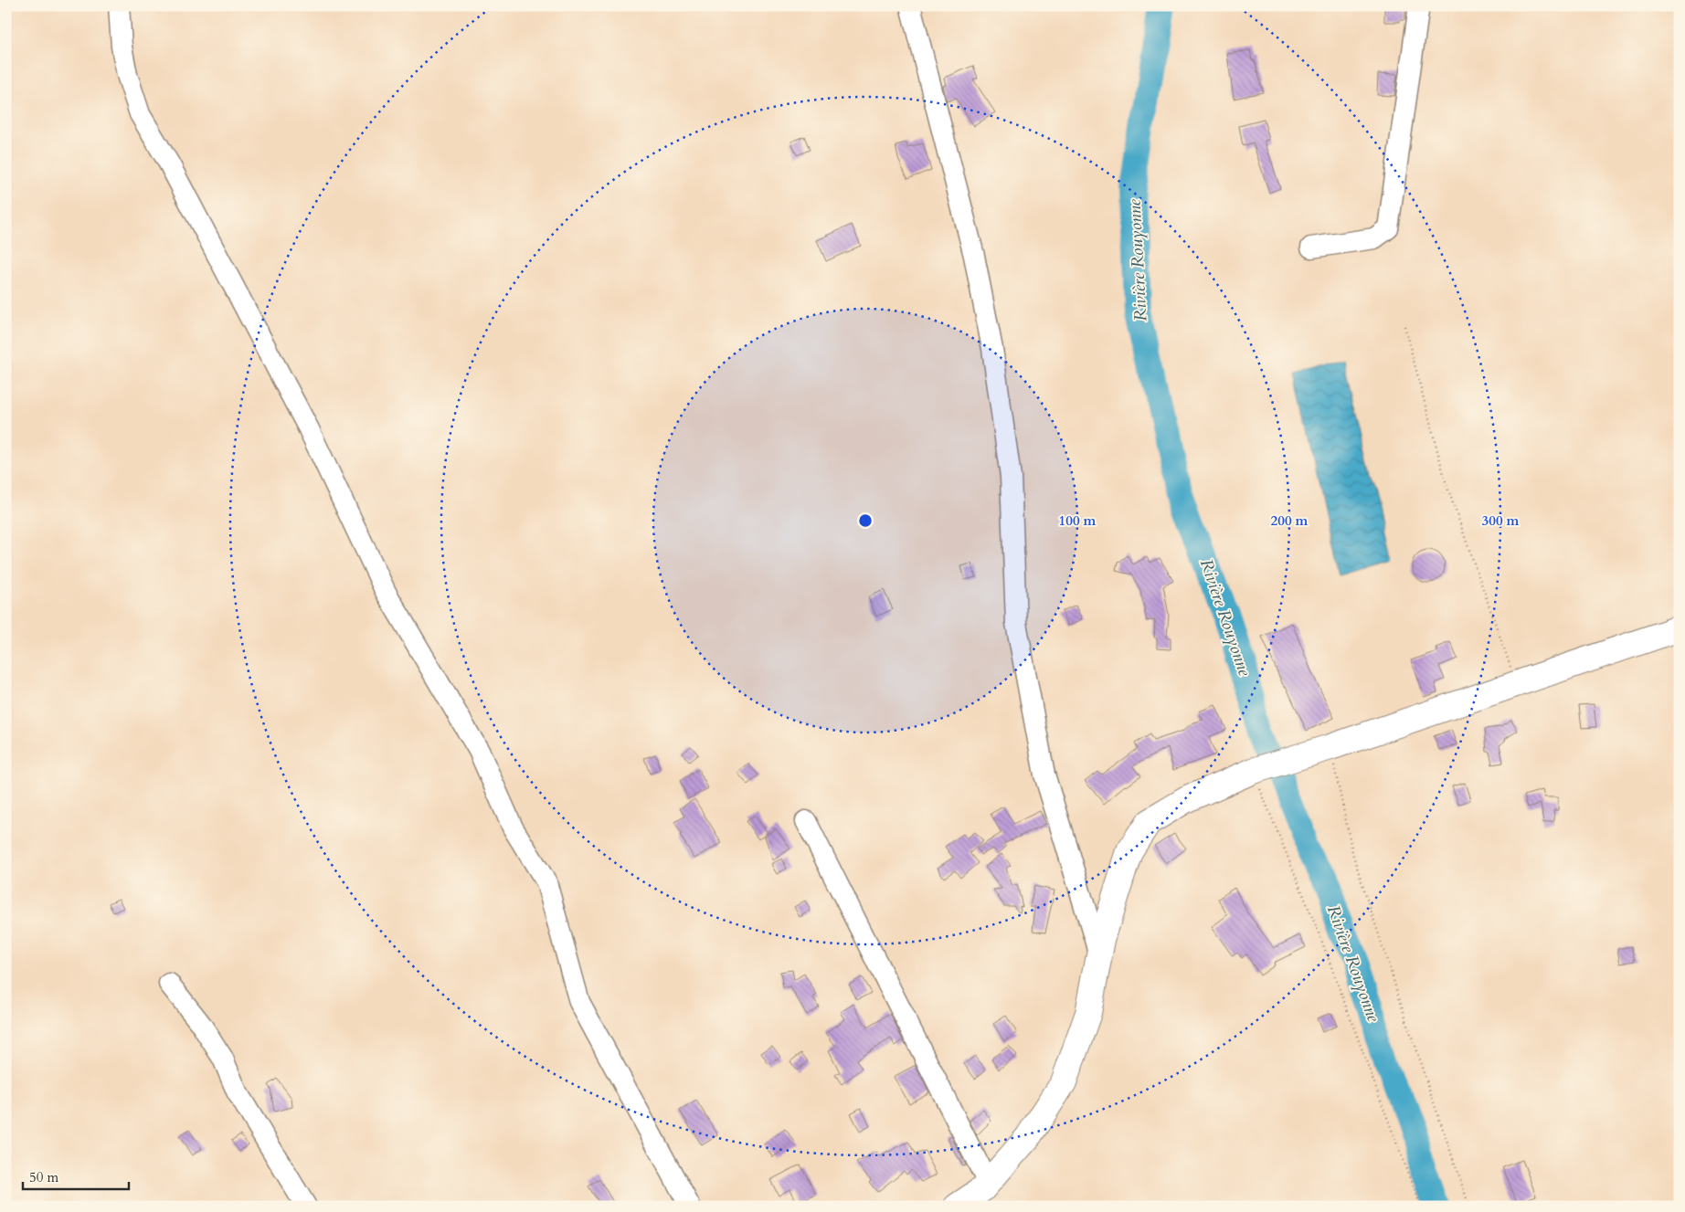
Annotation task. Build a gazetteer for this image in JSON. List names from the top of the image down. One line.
{"water":["Rivière Rouyonne"],"scale_bar":"50 m","rings":["100 m","200 m","300 m"]}
